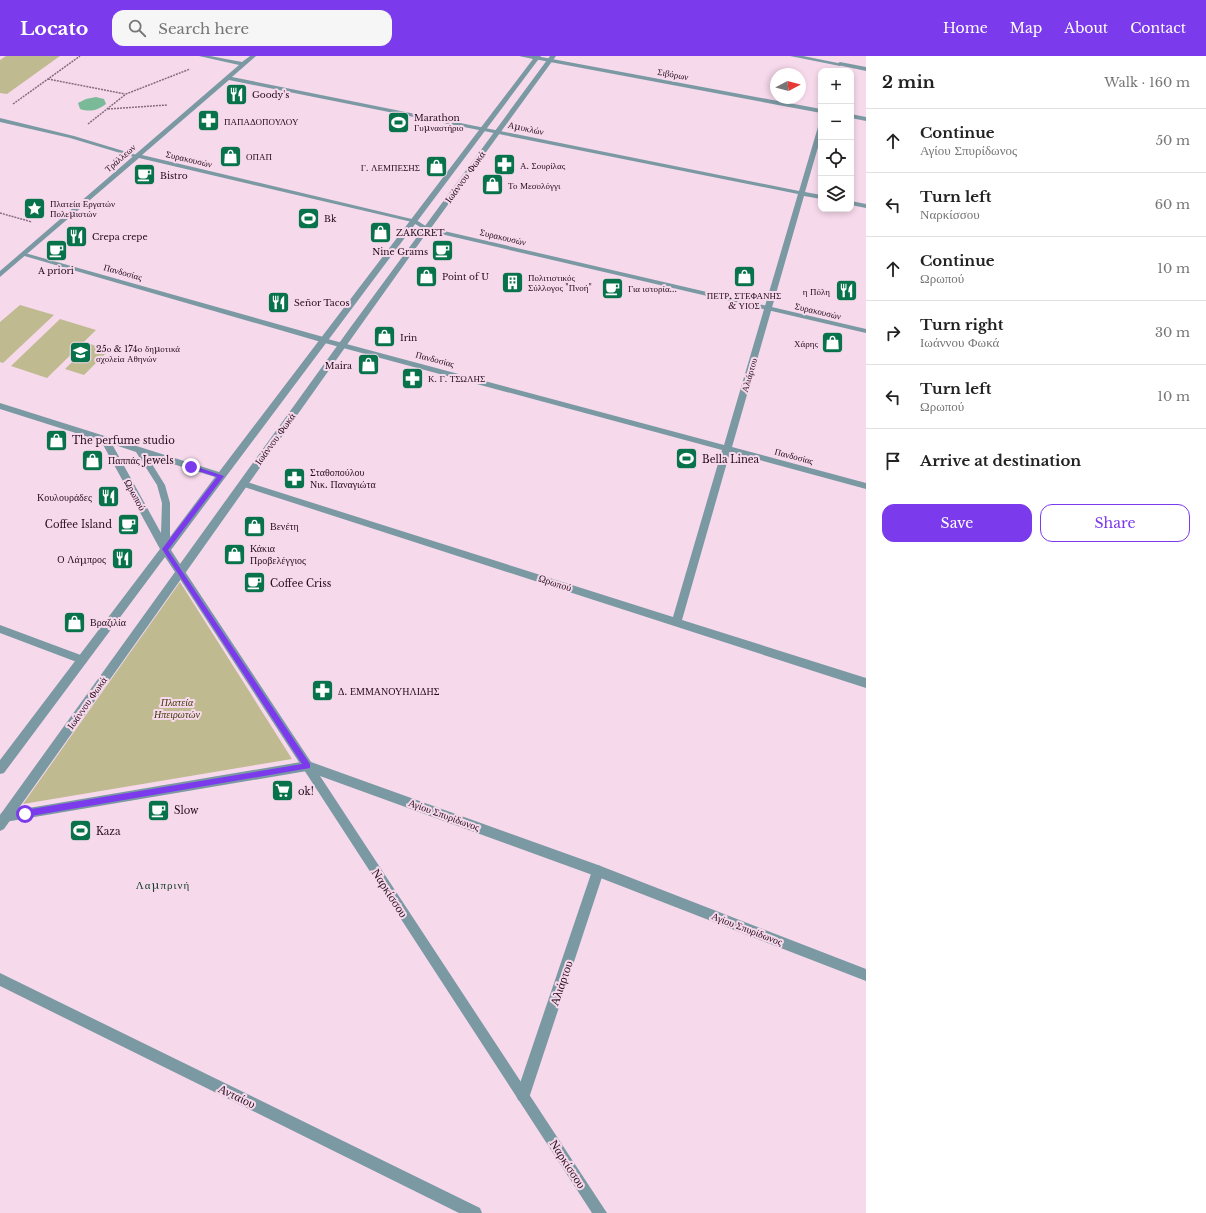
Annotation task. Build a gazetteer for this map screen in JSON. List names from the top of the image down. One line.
{"streets":{"street":["Σιβόρων","Αμυκλών","Τράλλεων","Συρακουσών","Ιωάννου Φωκά","Πανδοσίας","Αλιάρτου","Ωρωπού","Αγίου Σπυρίδωνος","Ναρκίσσου","Ανταίου"]},"crossings":[["Σιβόρων","Ιωάννου Φωκά"],["Αμυκλών","Τράλλεων"],["Αμυκλών","Ιωάννου Φωκά"],["Αμυκλών","Αλιάρτου"],["Τράλλεων","Συρακουσών"],["Τράλλεων","Πανδοσίας"],["Συρακουσών","Ιωάννου Φωκά"],["Συρακουσών","Αλιάρτου"],["Ιωάννου Φωκά","Πανδοσίας"],["Ιωάννου Φωκά","Ωρωπού"],["Ιωάννου Φωκά","Αγίου Σπυρίδωνος"],["Ιωάννου Φωκά","Ναρκίσσου"],["Πανδοσίας","Αλιάρτου"],["Αλιάρτου","Ωρωπού"],["Αλιάρτου","Αγίου Σπυρίδωνος"],["Αλιάρτου","Ναρκίσσου"],["Ωρωπού","Ναρκίσσου"],["Αγίου Σπυρίδωνος","Ναρκίσσου"]],"districts":["Λαμπρινή"],"parks":["Πλατεία Ηπειρωτών"],"places":{"restaurant":["Goody's","Crepa crepe","η Πόλη","Señor Tacos","Κουλουράδες","Ο Λάμπρος"],"pharmacy":["ΠΑΠΑΔΟΠΟΥΛΟΥ","Α. Σουρίλας","Κ. Γ. ΤΣΩΛΗΣ","Σταθοπούλου Νικ. Παναγιώτα","Δ. ΕΜΜΑΝΟΥΗΛΙΔΗΣ"],"sports":["Marathon Γυμναστήριο","Bk","Bella Linea","Kaza"],"shop":["ΟΠΑΠ","Γ. ΛΕΜΠΕΣΗΣ","Το Μεσολόγγι","ZAKCRET","Point of U","ΠΕΤΡ. ΣΤΕΦΑΝΗΣ & ΥΙΟΣ","Irin","Χάρης","Maira","The perfume studio","Παππάς Jewels","Βενέτη","Κάκια Προβελέγγιος","Βραζιλία"],"cafe":["Bistro","A priori","Nine Grams","Για ιστορία...","Coffee Island","Coffee Criss","Slow"],"place":["Πλατεία Εργατών Πολεμιστών"],"building":["Πολιτιστικός Σύλλογος \"Πνοή\""],"school or university":["25ο & 174ο δημοτικά σχολεία Αθηνών"],"supermarket":["ok!"]},"north":"right","page":{"header":"Locato","search":"Search here","nav":["Home","Map","About","Contact"],"heading":["2 min","Walk · 160 m"],"map_buttons":["+","−"],"list":[["Continue","Αγίου Σπυρίδωνος","50 m"],["Turn left","Ναρκίσσου","60 m"],["Continue","Ωρωπού","10 m"],["Turn right","Ιωάννου Φωκά","30 m"],["Turn left","Ωρωπού","10 m"],"Arrive at destination"],"buttons":["Save","Share"]}}
